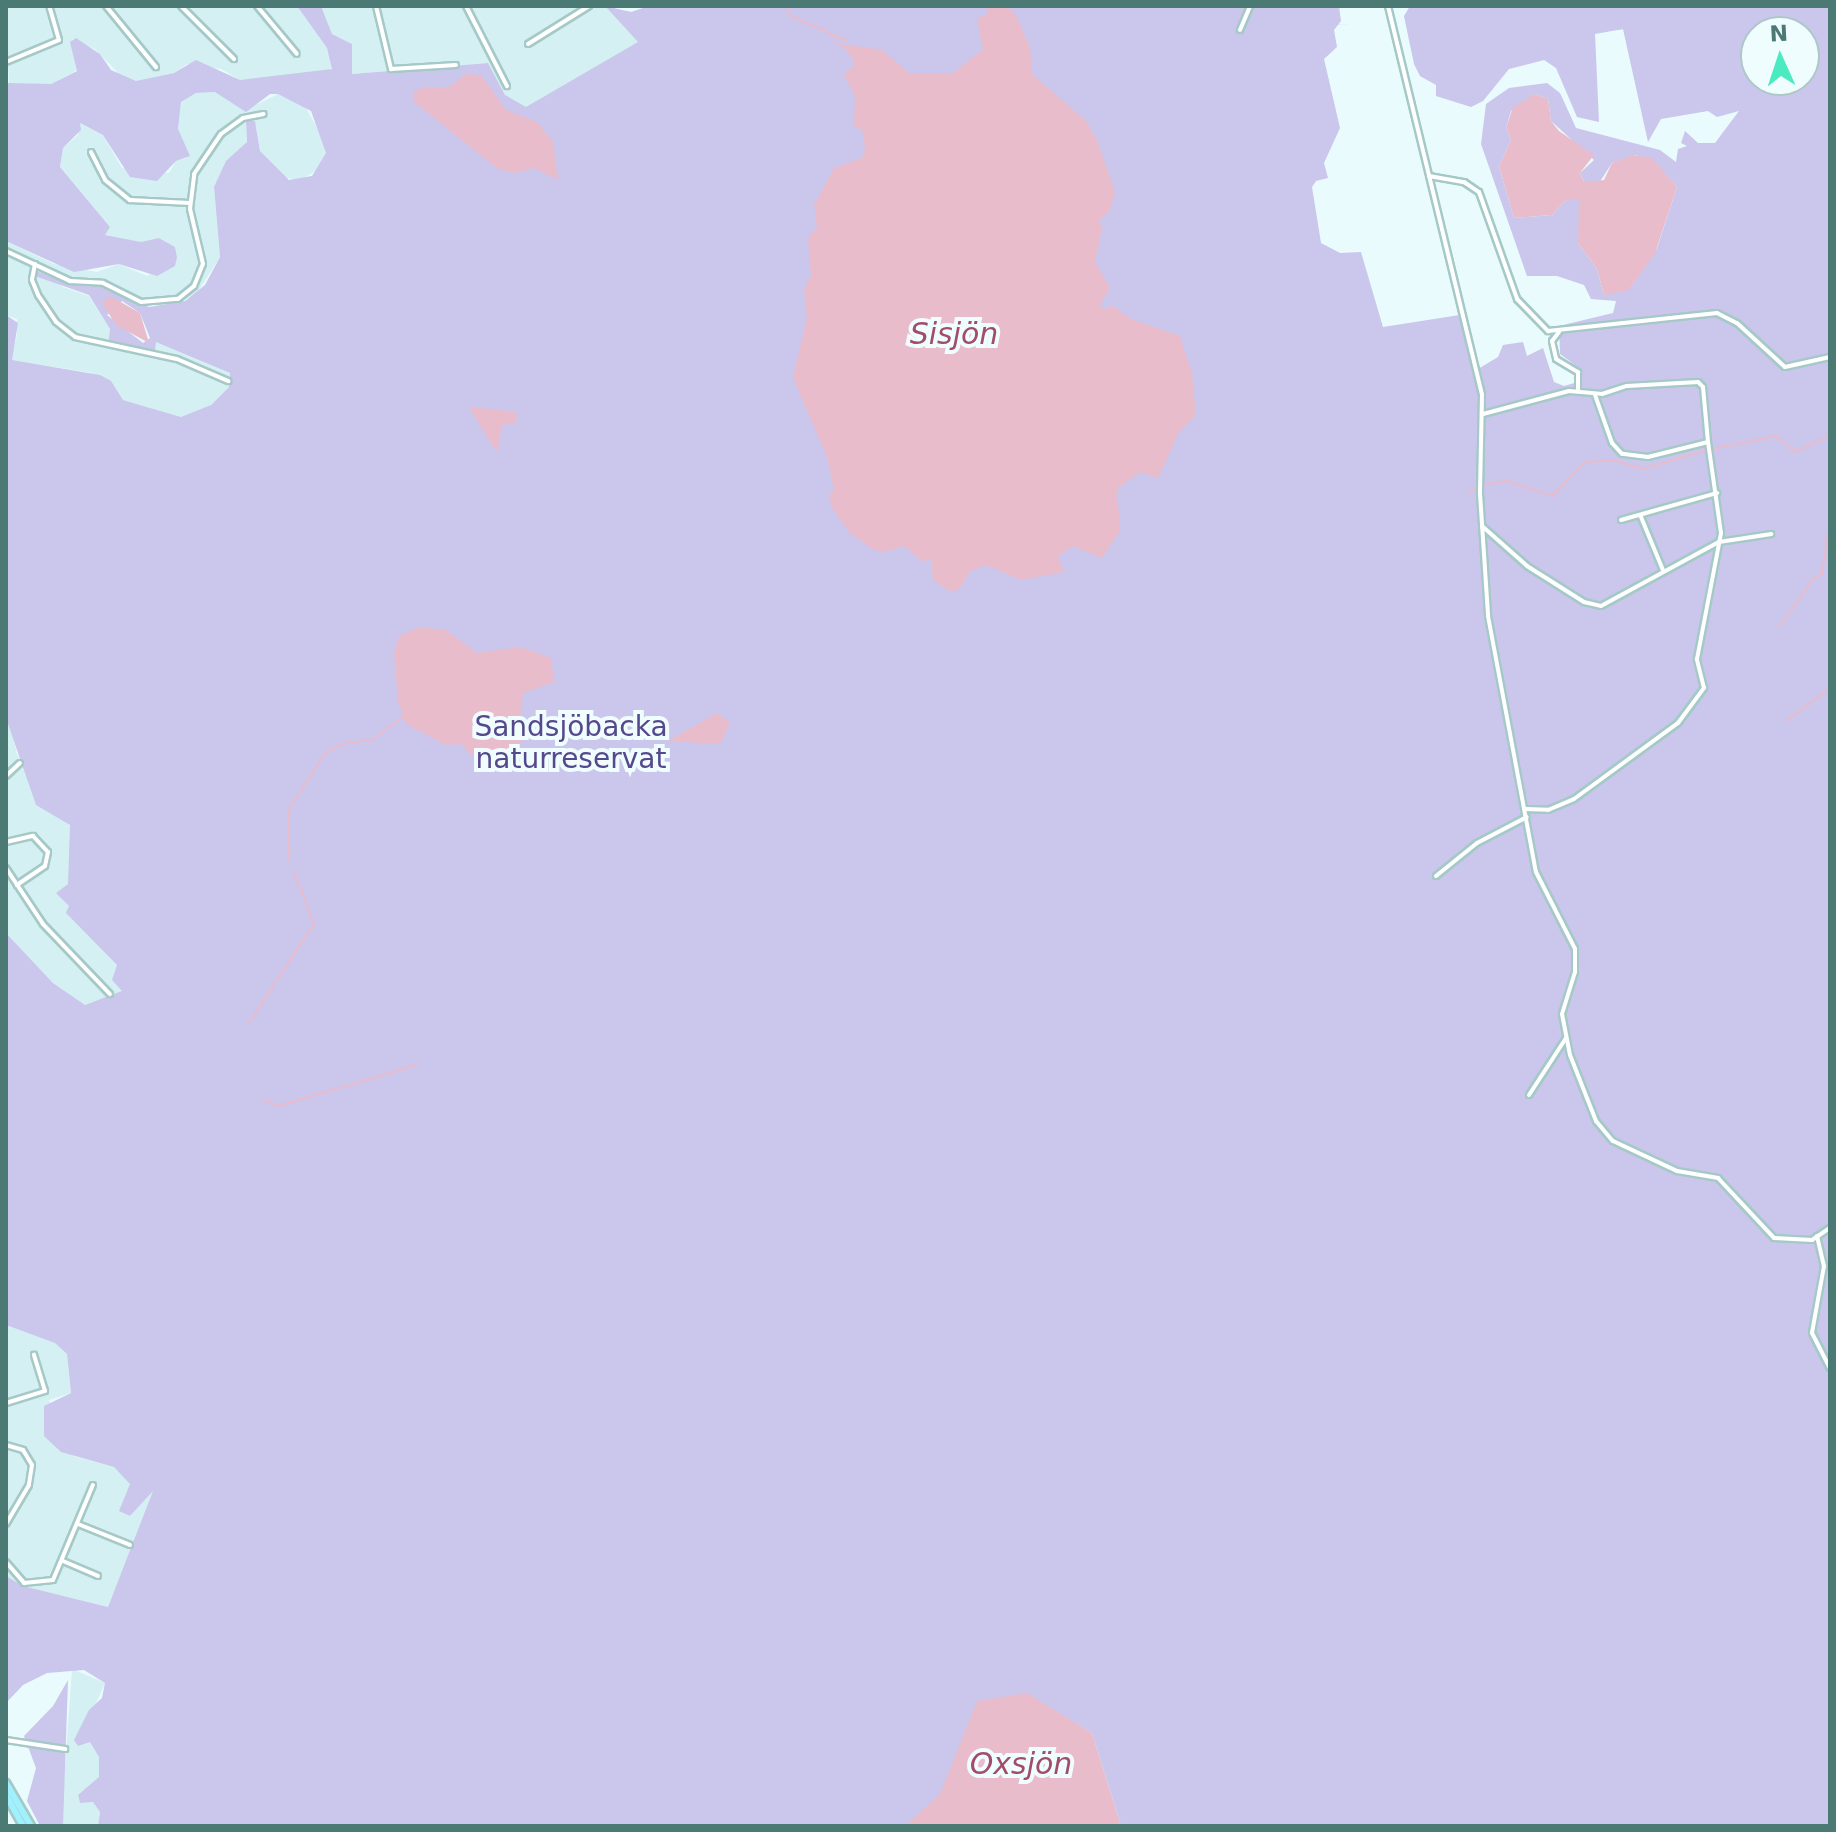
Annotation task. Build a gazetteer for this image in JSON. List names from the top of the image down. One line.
{"water":["Sisjön","Oxsjön"],"parks":["Sandsjöbacka naturreservat"],"north":"top"}
